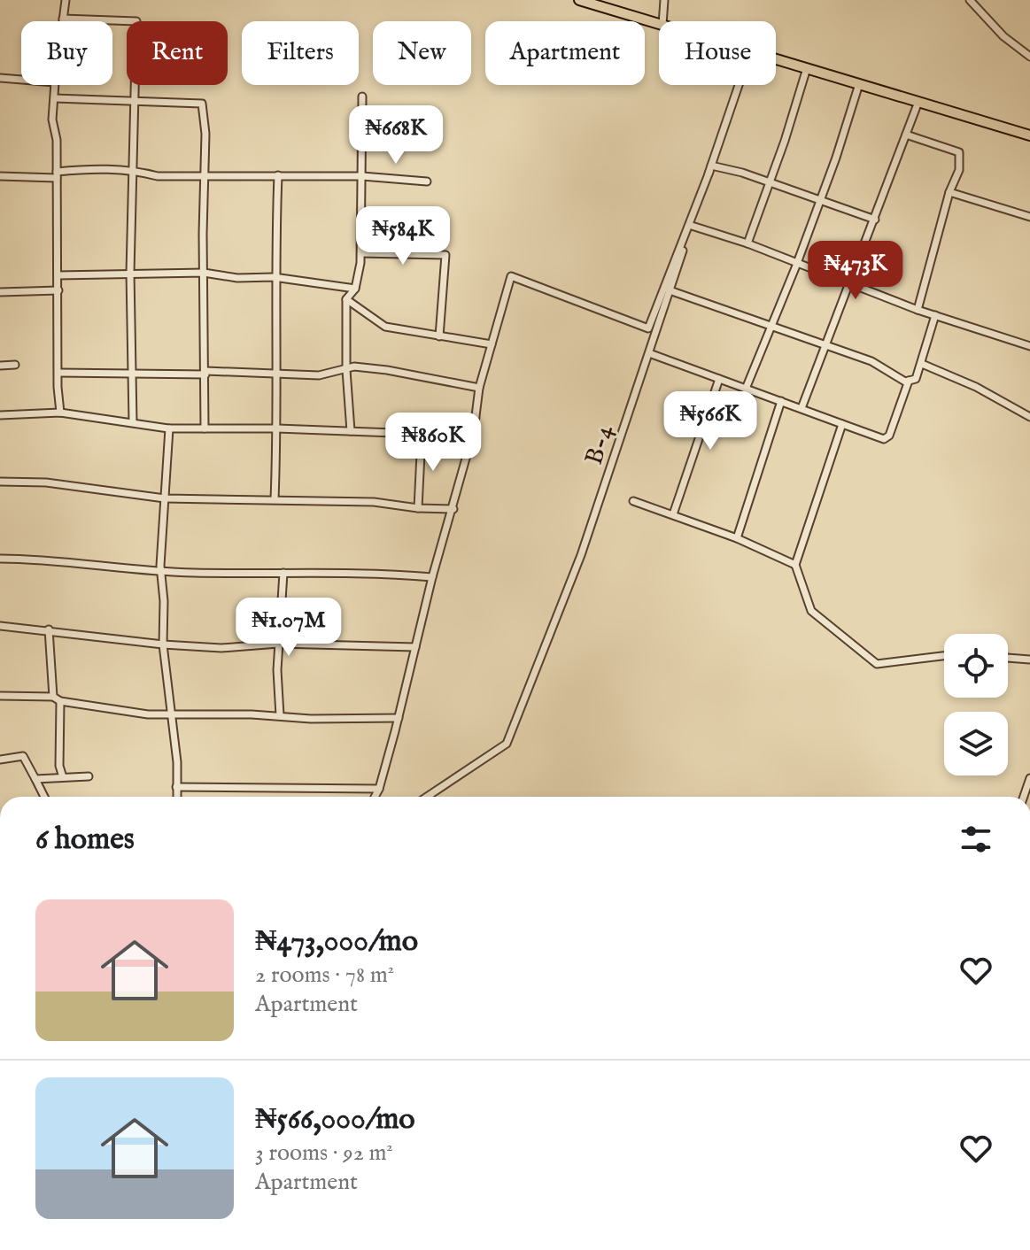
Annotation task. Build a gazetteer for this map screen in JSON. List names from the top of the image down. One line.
{"streets":{"street":["B-4"]},"page":{"chip":["Buy","Rent","Filters","New","Apartment","House"],"price":["₦668K","₦584K","₦473K","₦566K","₦860K","₦1.07M"],"heading":"6 homes","list":[{"name":"₦473,000/mo","note":"2 rooms · 78 m² · Apartment"},{"name":"₦566,000/mo","note":"3 rooms · 92 m² · Apartment"}]}}
